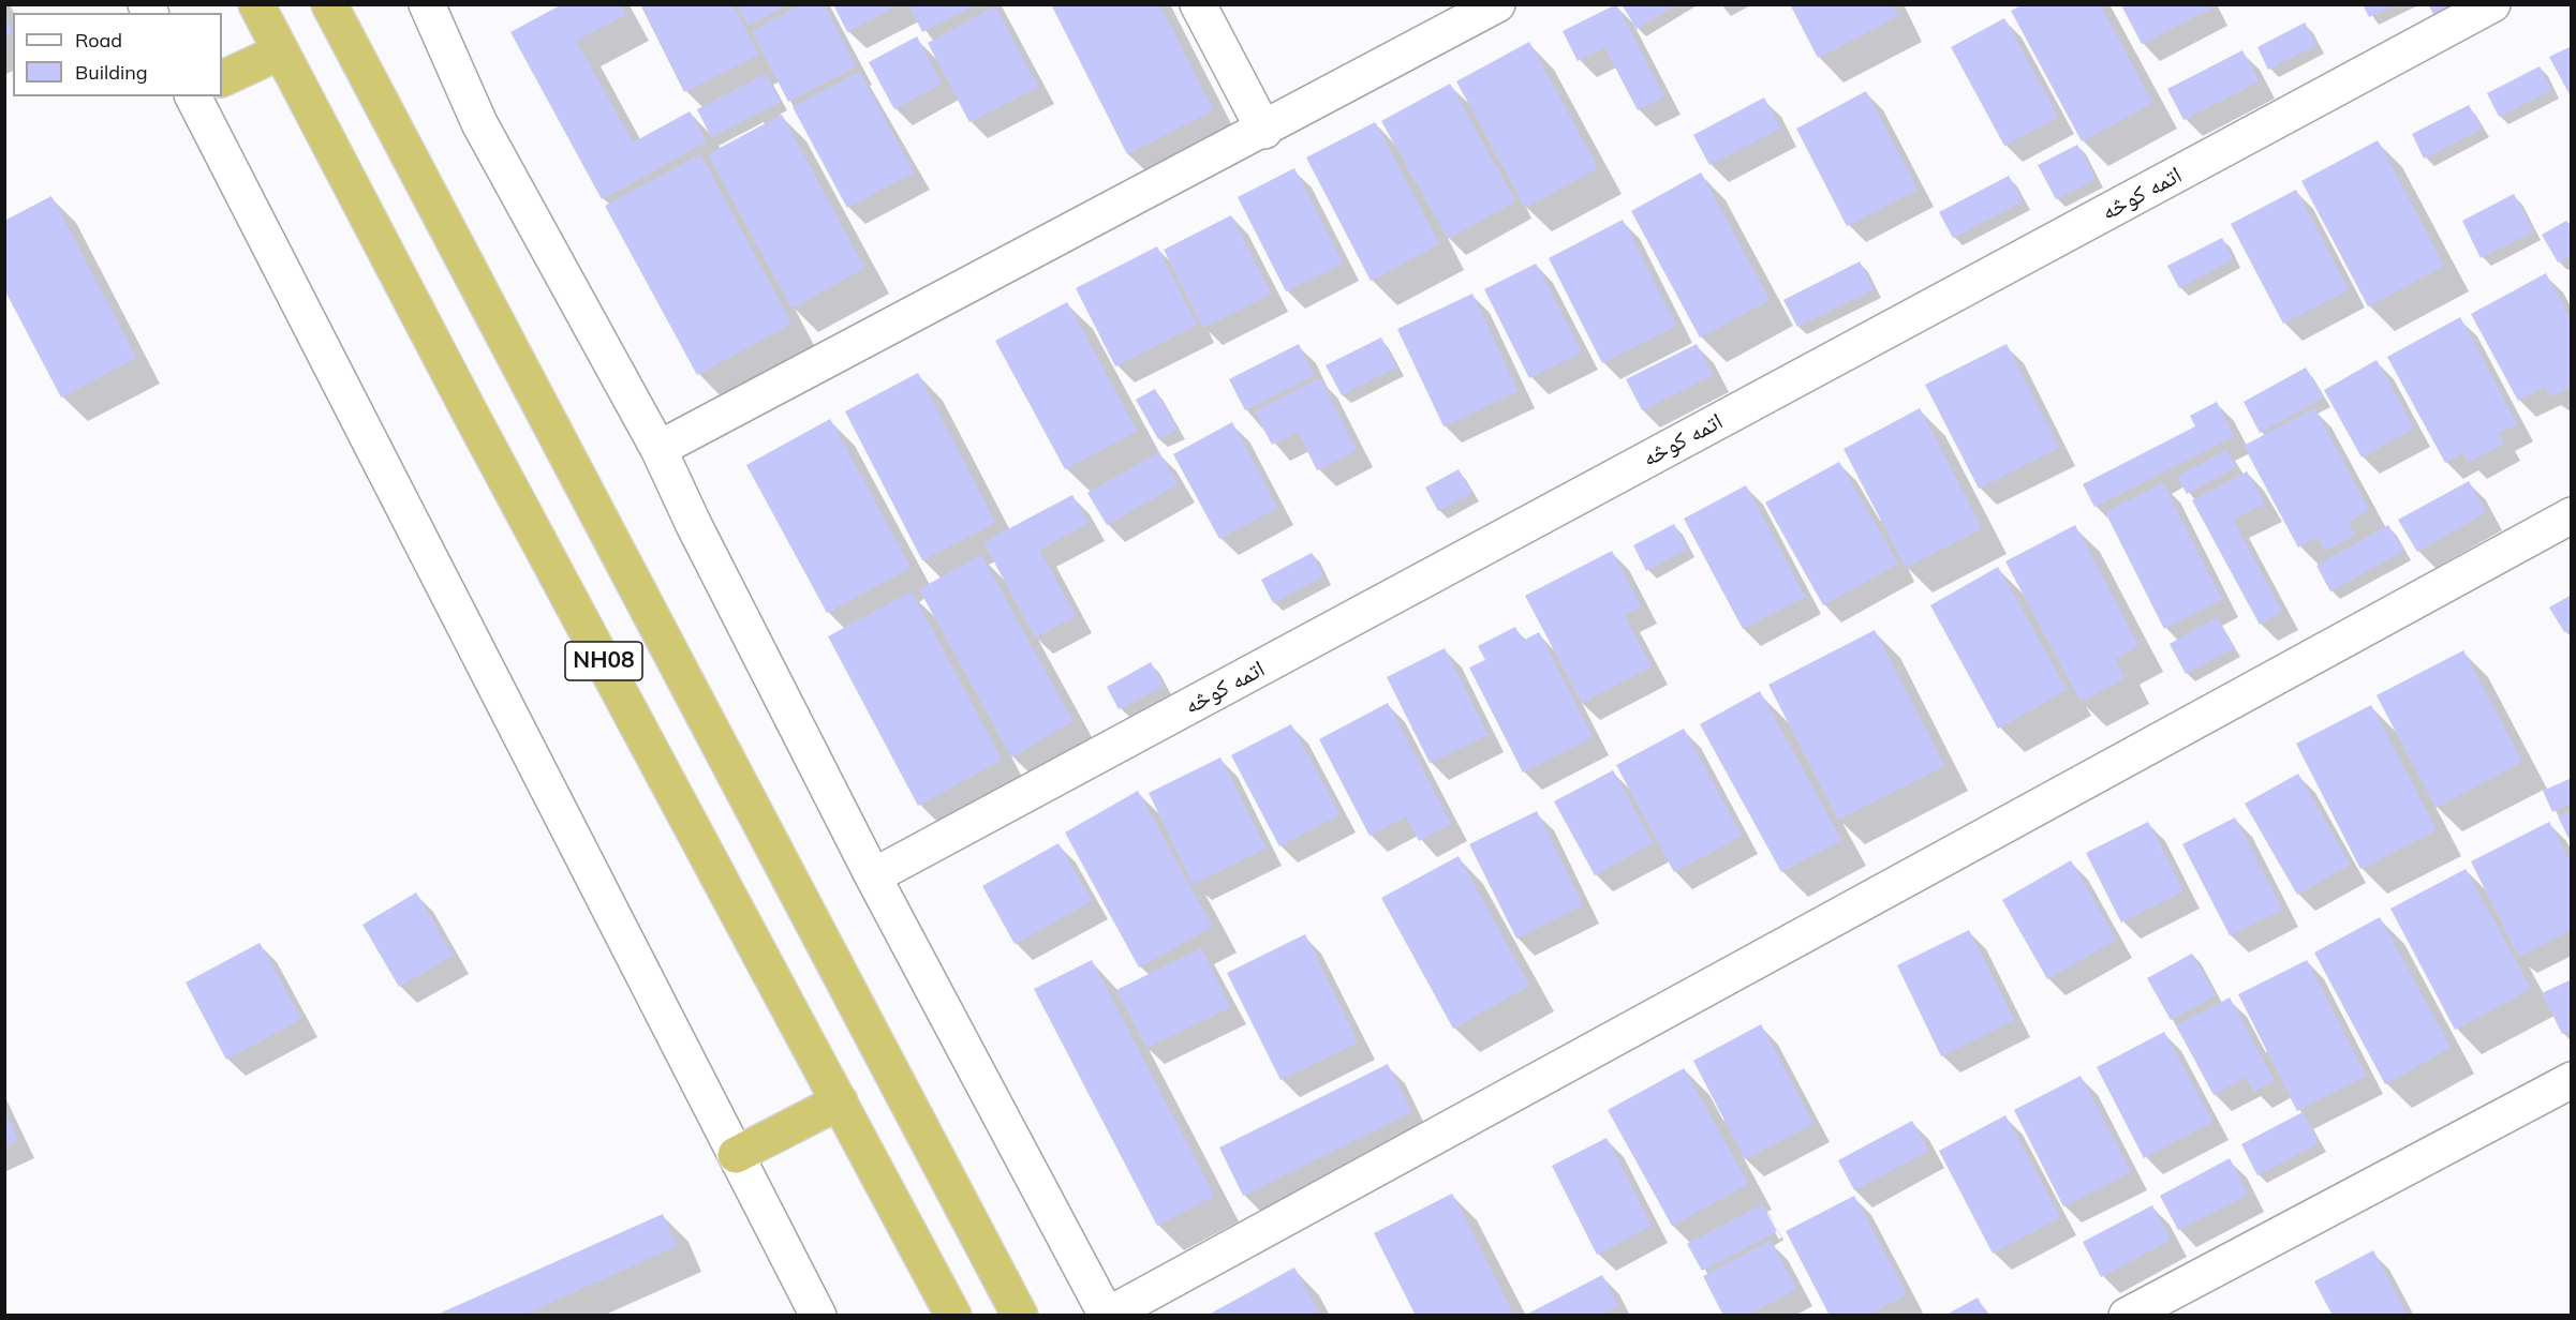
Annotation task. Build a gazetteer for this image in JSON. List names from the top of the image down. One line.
{"streets":{"highway":["NH08"],"street":["اتمه کوڅه"]},"legend":["Road","Building"]}
